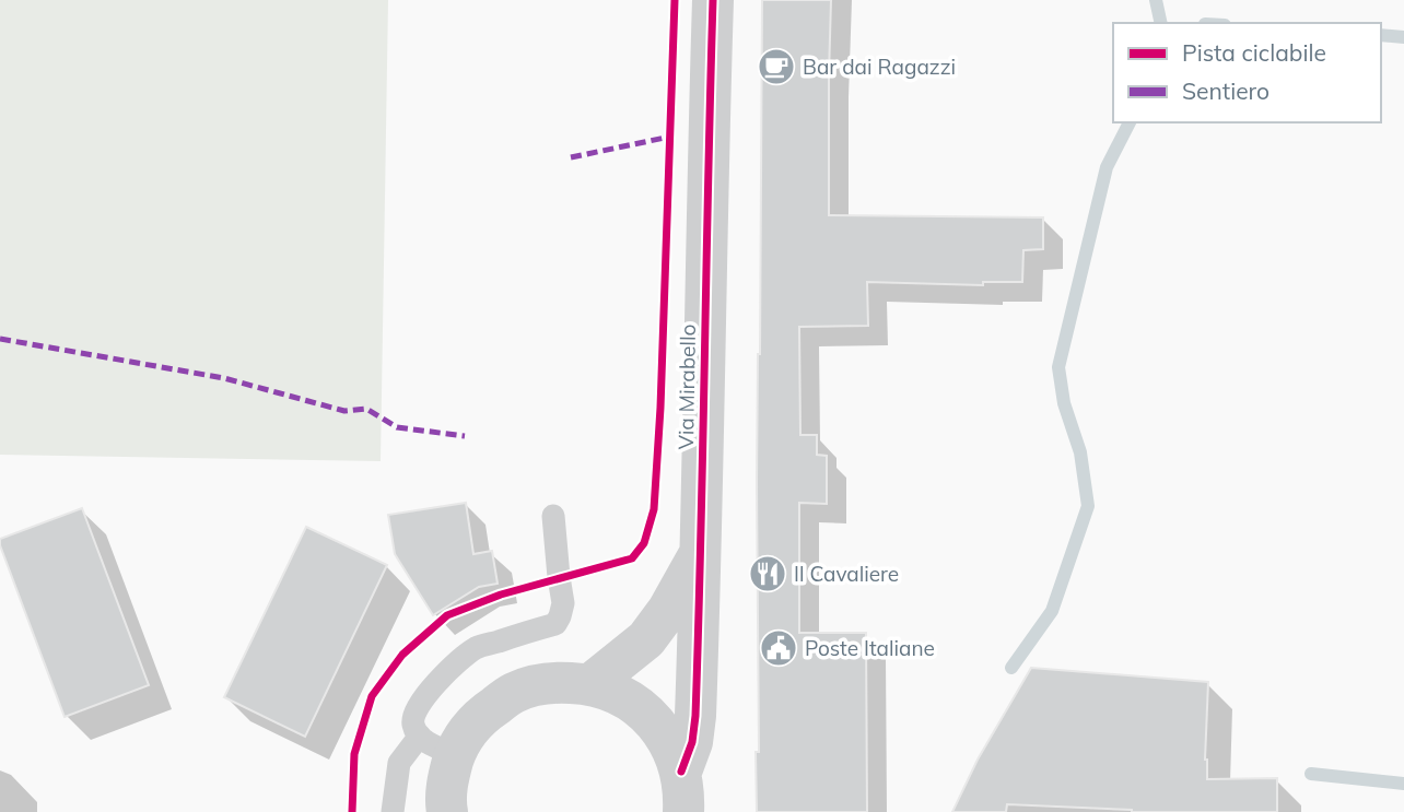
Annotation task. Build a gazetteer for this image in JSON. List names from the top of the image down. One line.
{"streets":{"street":["Via Mirabello"]},"places":{"cafe":["Bar dai Ragazzi"],"restaurant":["Il Cavaliere"],"public building":["Poste Italiane"]},"legend":["Pista ciclabile","Sentiero"]}
